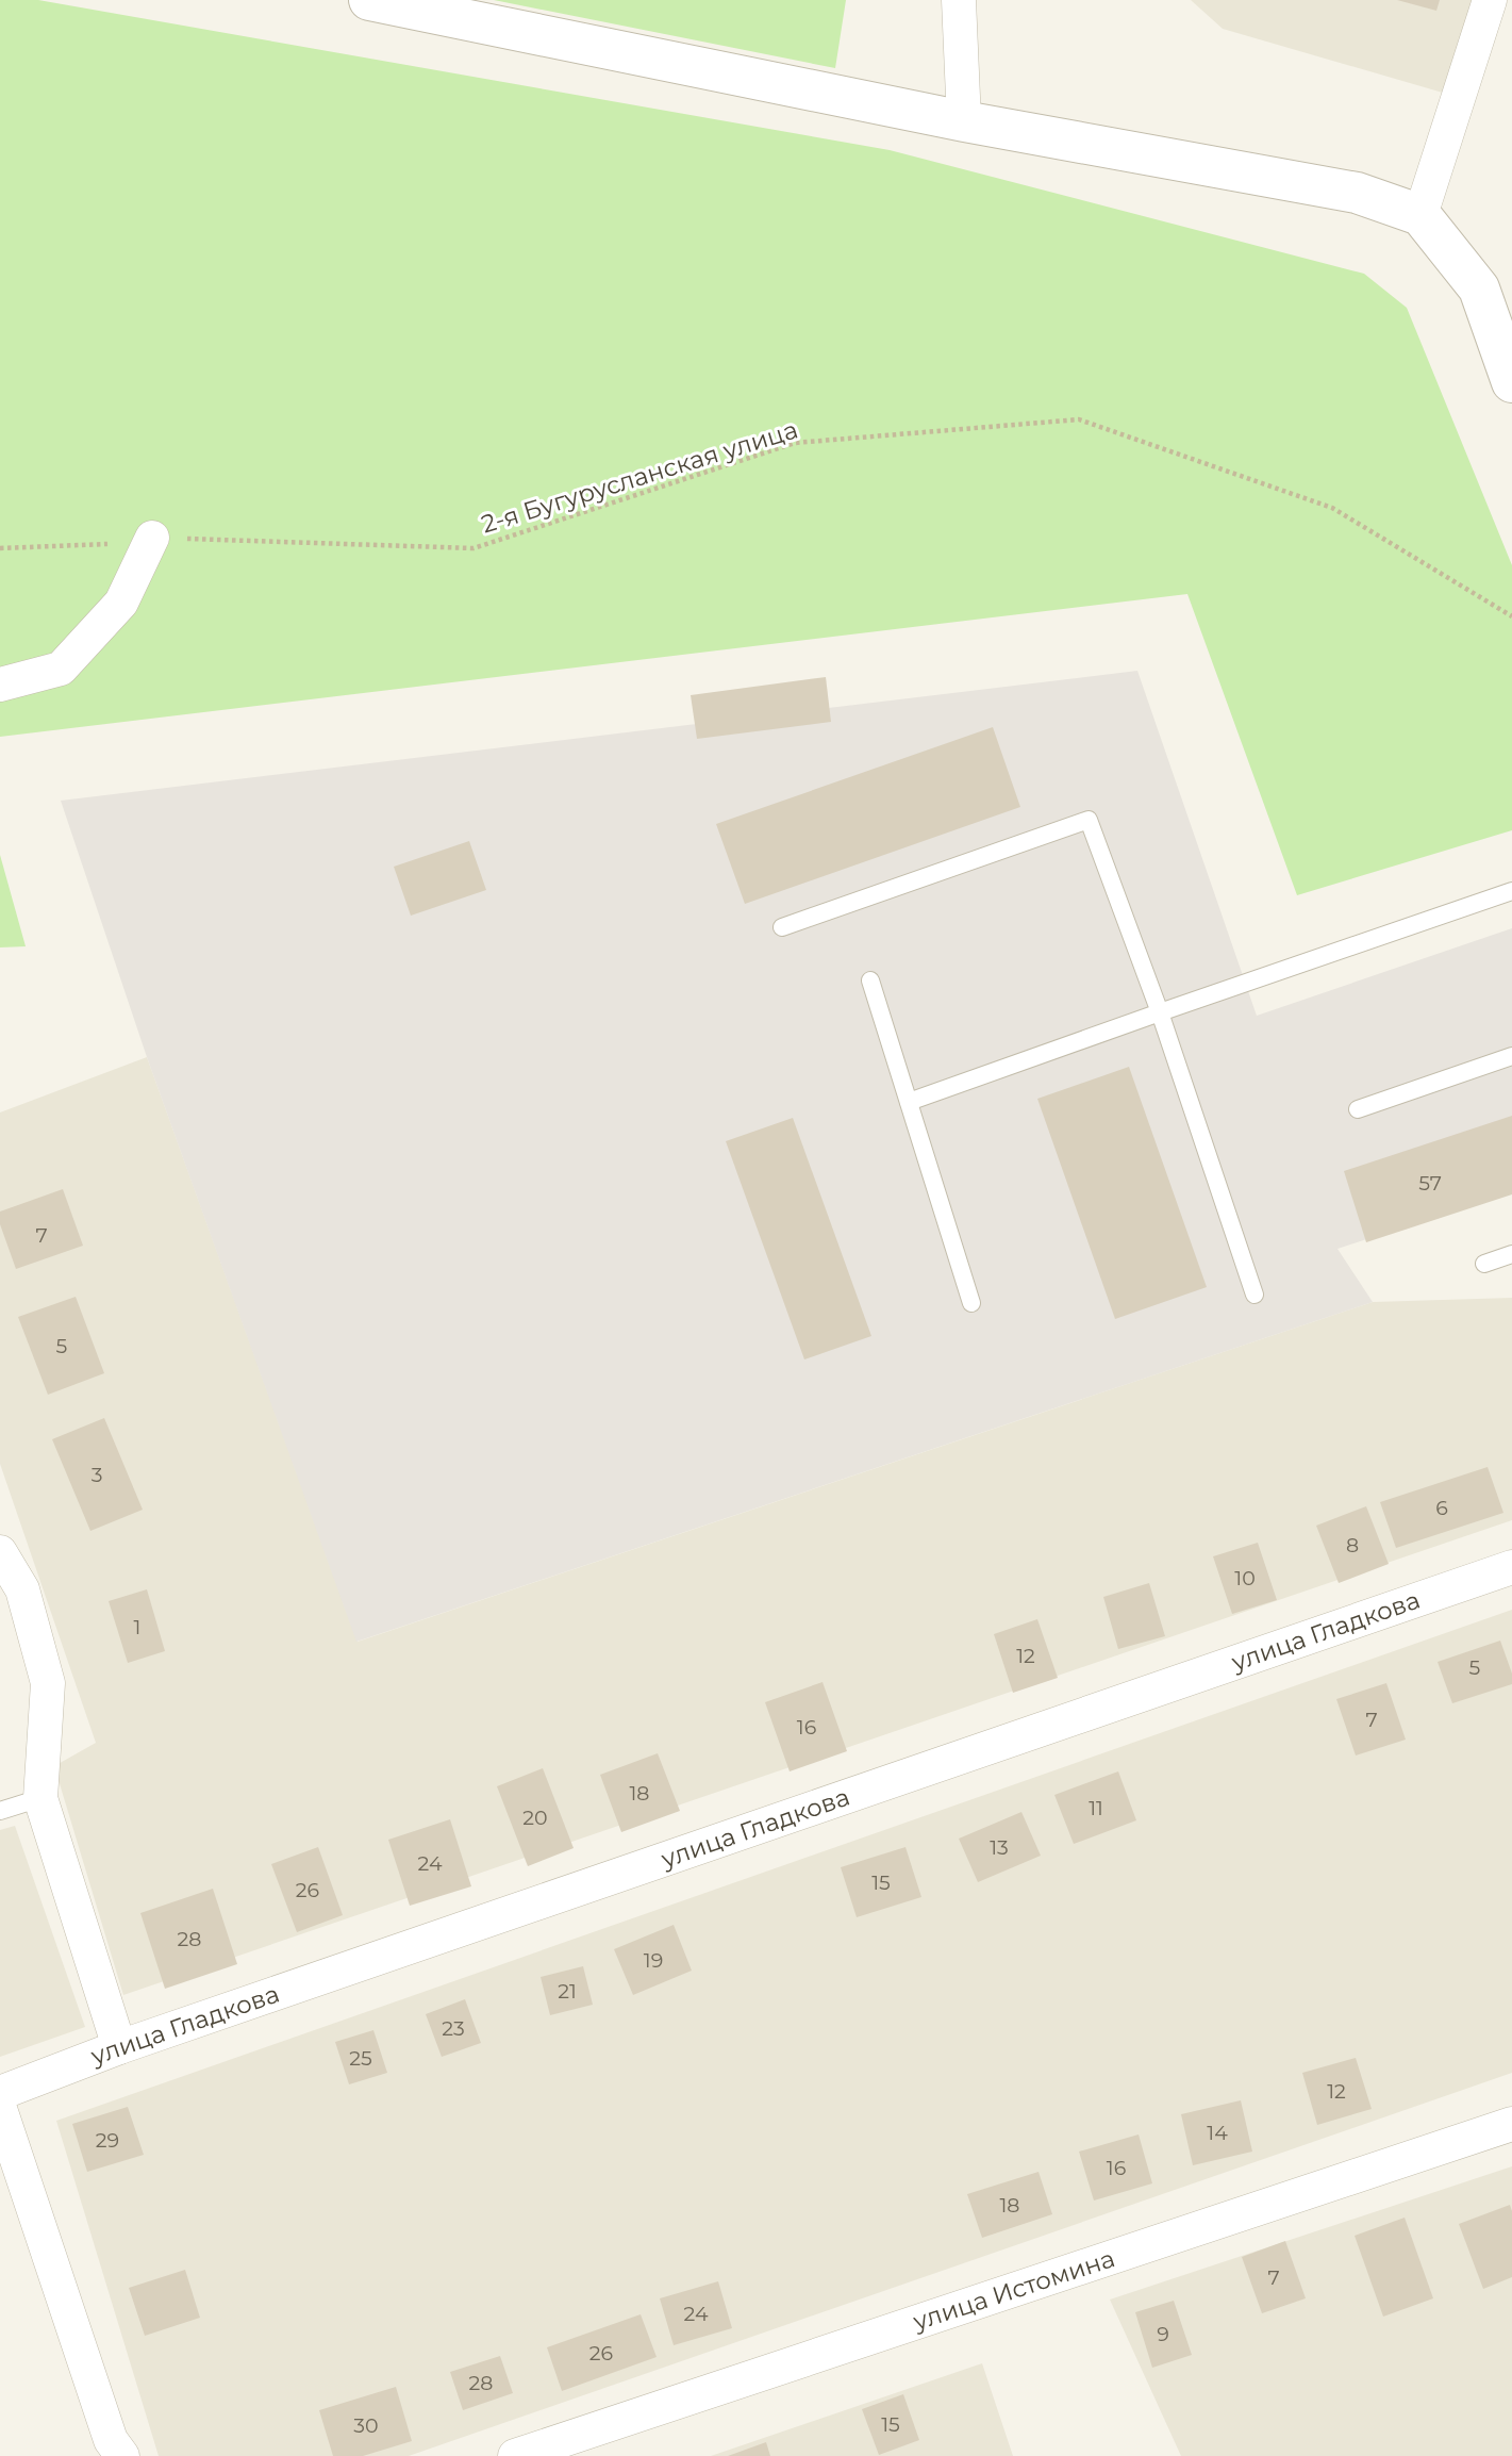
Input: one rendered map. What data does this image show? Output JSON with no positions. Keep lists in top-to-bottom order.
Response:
{
  "streets": {
    "street": ["улица Гладкова", "улица Истомина"],
    "path": ["2-я Бугурусланская улица"]
  },
  "house_numbers": [
    "57",
    "7",
    "5",
    "3",
    "6",
    "8",
    "10",
    "1",
    "12",
    "5",
    "7",
    "16",
    "18",
    "11",
    "20",
    "13",
    "24",
    "15",
    "26",
    "28",
    "19",
    "21",
    "23",
    "25",
    "12",
    "14",
    "29",
    "16",
    "18",
    "7",
    "24",
    "9",
    "26",
    "28",
    "15",
    "30"
  ]
}
